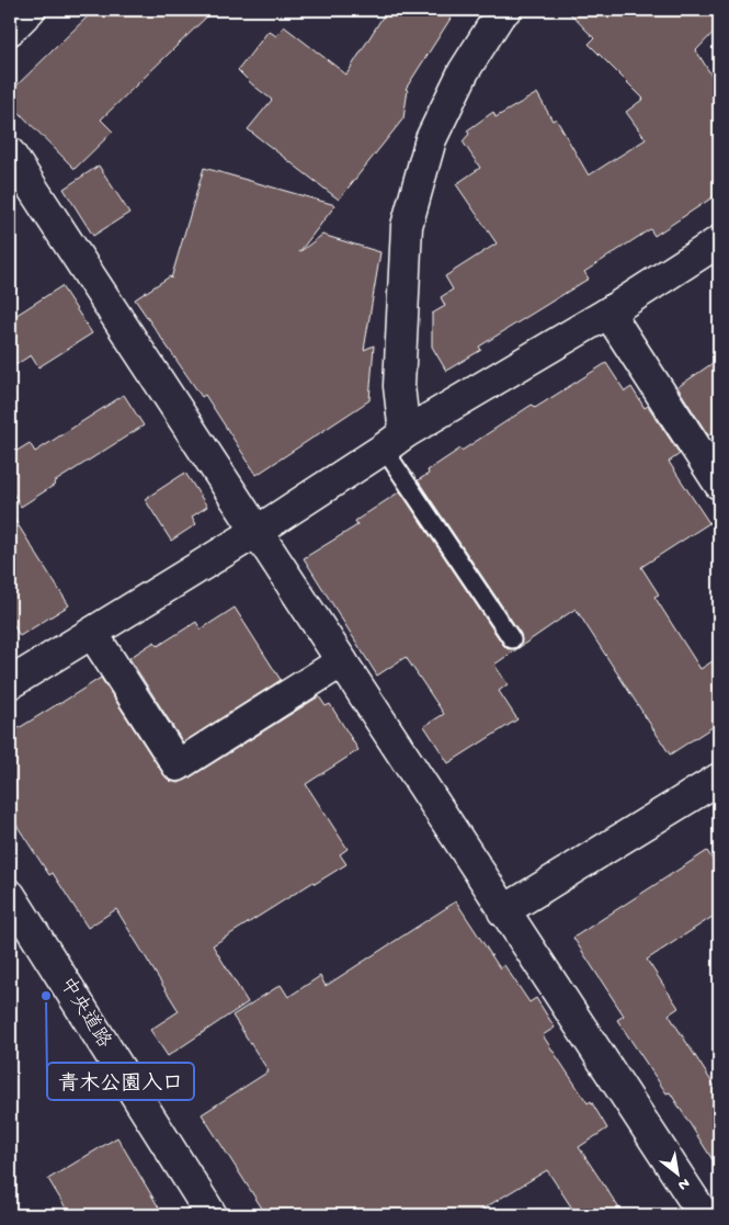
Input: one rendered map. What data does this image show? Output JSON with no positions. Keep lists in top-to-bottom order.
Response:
{
  "streets": {
    "street": ["中央道路"]
  },
  "places": ["青木公園入口"],
  "north": "bottom right"
}
